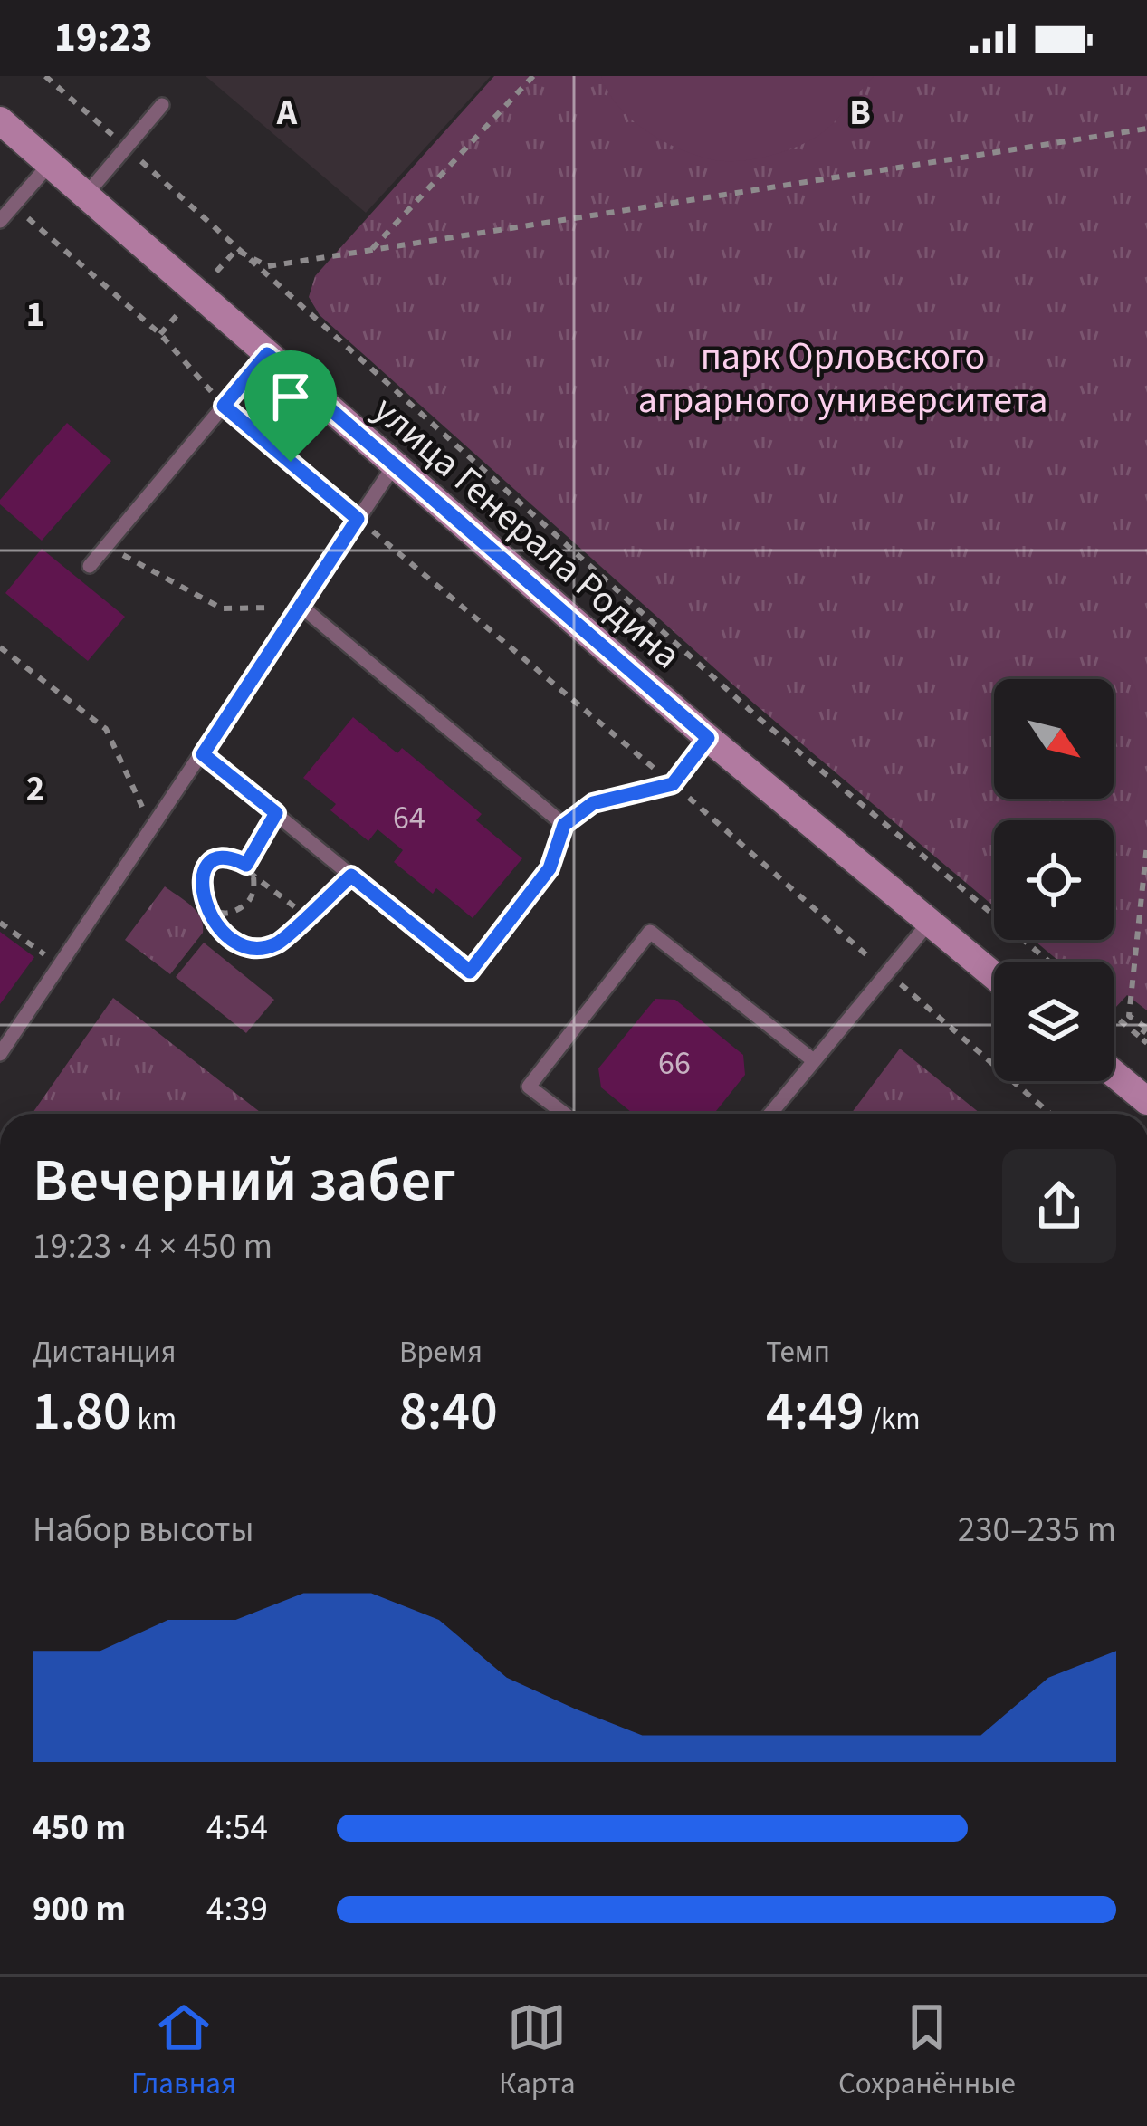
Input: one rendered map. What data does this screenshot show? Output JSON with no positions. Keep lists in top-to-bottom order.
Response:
{
  "streets": {
    "main road": ["улица Генерала Родина"]
  },
  "parks": ["парк Орловского аграрного университета"],
  "house_numbers": ["64", "66"],
  "north": "bottom right",
  "page": {
    "status": "19:23",
    "heading": ["Вечерний забег", "19:23 · 4 × 450 m"],
    "stats": [
      ["Дистанция", "1.80 km"],
      ["Время", "8:40"],
      ["Темп", "4:49 /km"]
    ],
    "chart": ["Набор высоты", "230–235 m"],
    "list": [
      {
        "name": "450 m",
        "note": "4:54"
      },
      {
        "name": "900 m",
        "note": "4:39"
      }
    ],
    "tabs": ["Главная", "Карта", "Сохранённые"]
  },
  "grid": {
    "columns": ["A", "B"],
    "rows": ["1", "2"]
  }
}
